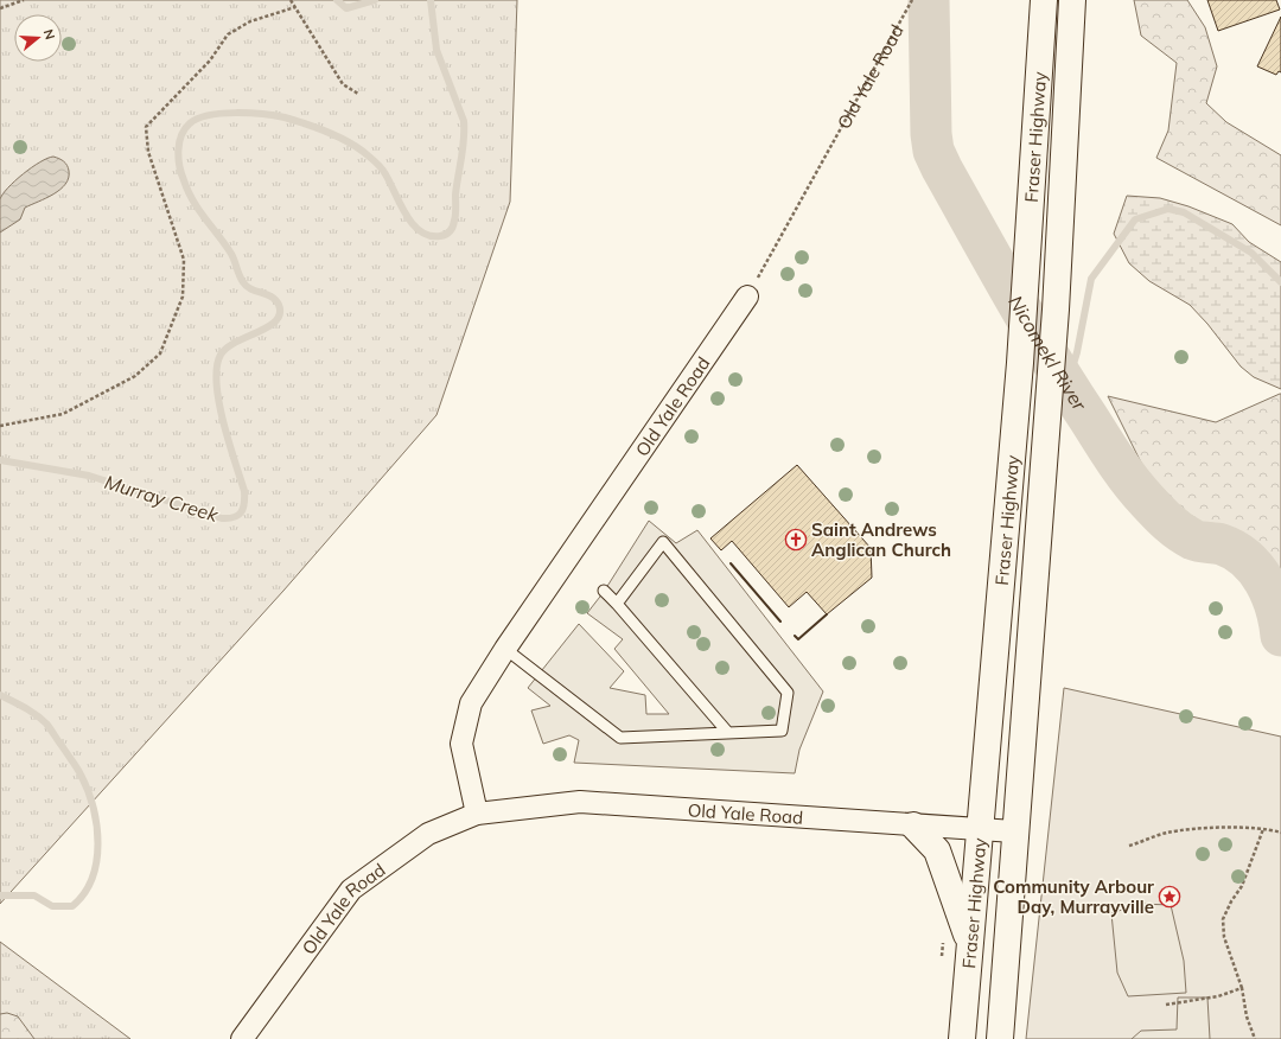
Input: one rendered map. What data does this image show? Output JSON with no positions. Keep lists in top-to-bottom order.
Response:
{
  "streets": {
    "main road": ["Fraser Highway"],
    "street": ["Old Yale Road"]
  },
  "crossings": [
    ["Old Yale Road", "Fraser Highway"]
  ],
  "water": ["Nicomekl River", "Murray Creek"],
  "places": {
    "church": ["Saint Andrews Anglican Church"],
    "place": ["Community Arbour Day, Murrayville"]
  },
  "north": "right"
}
